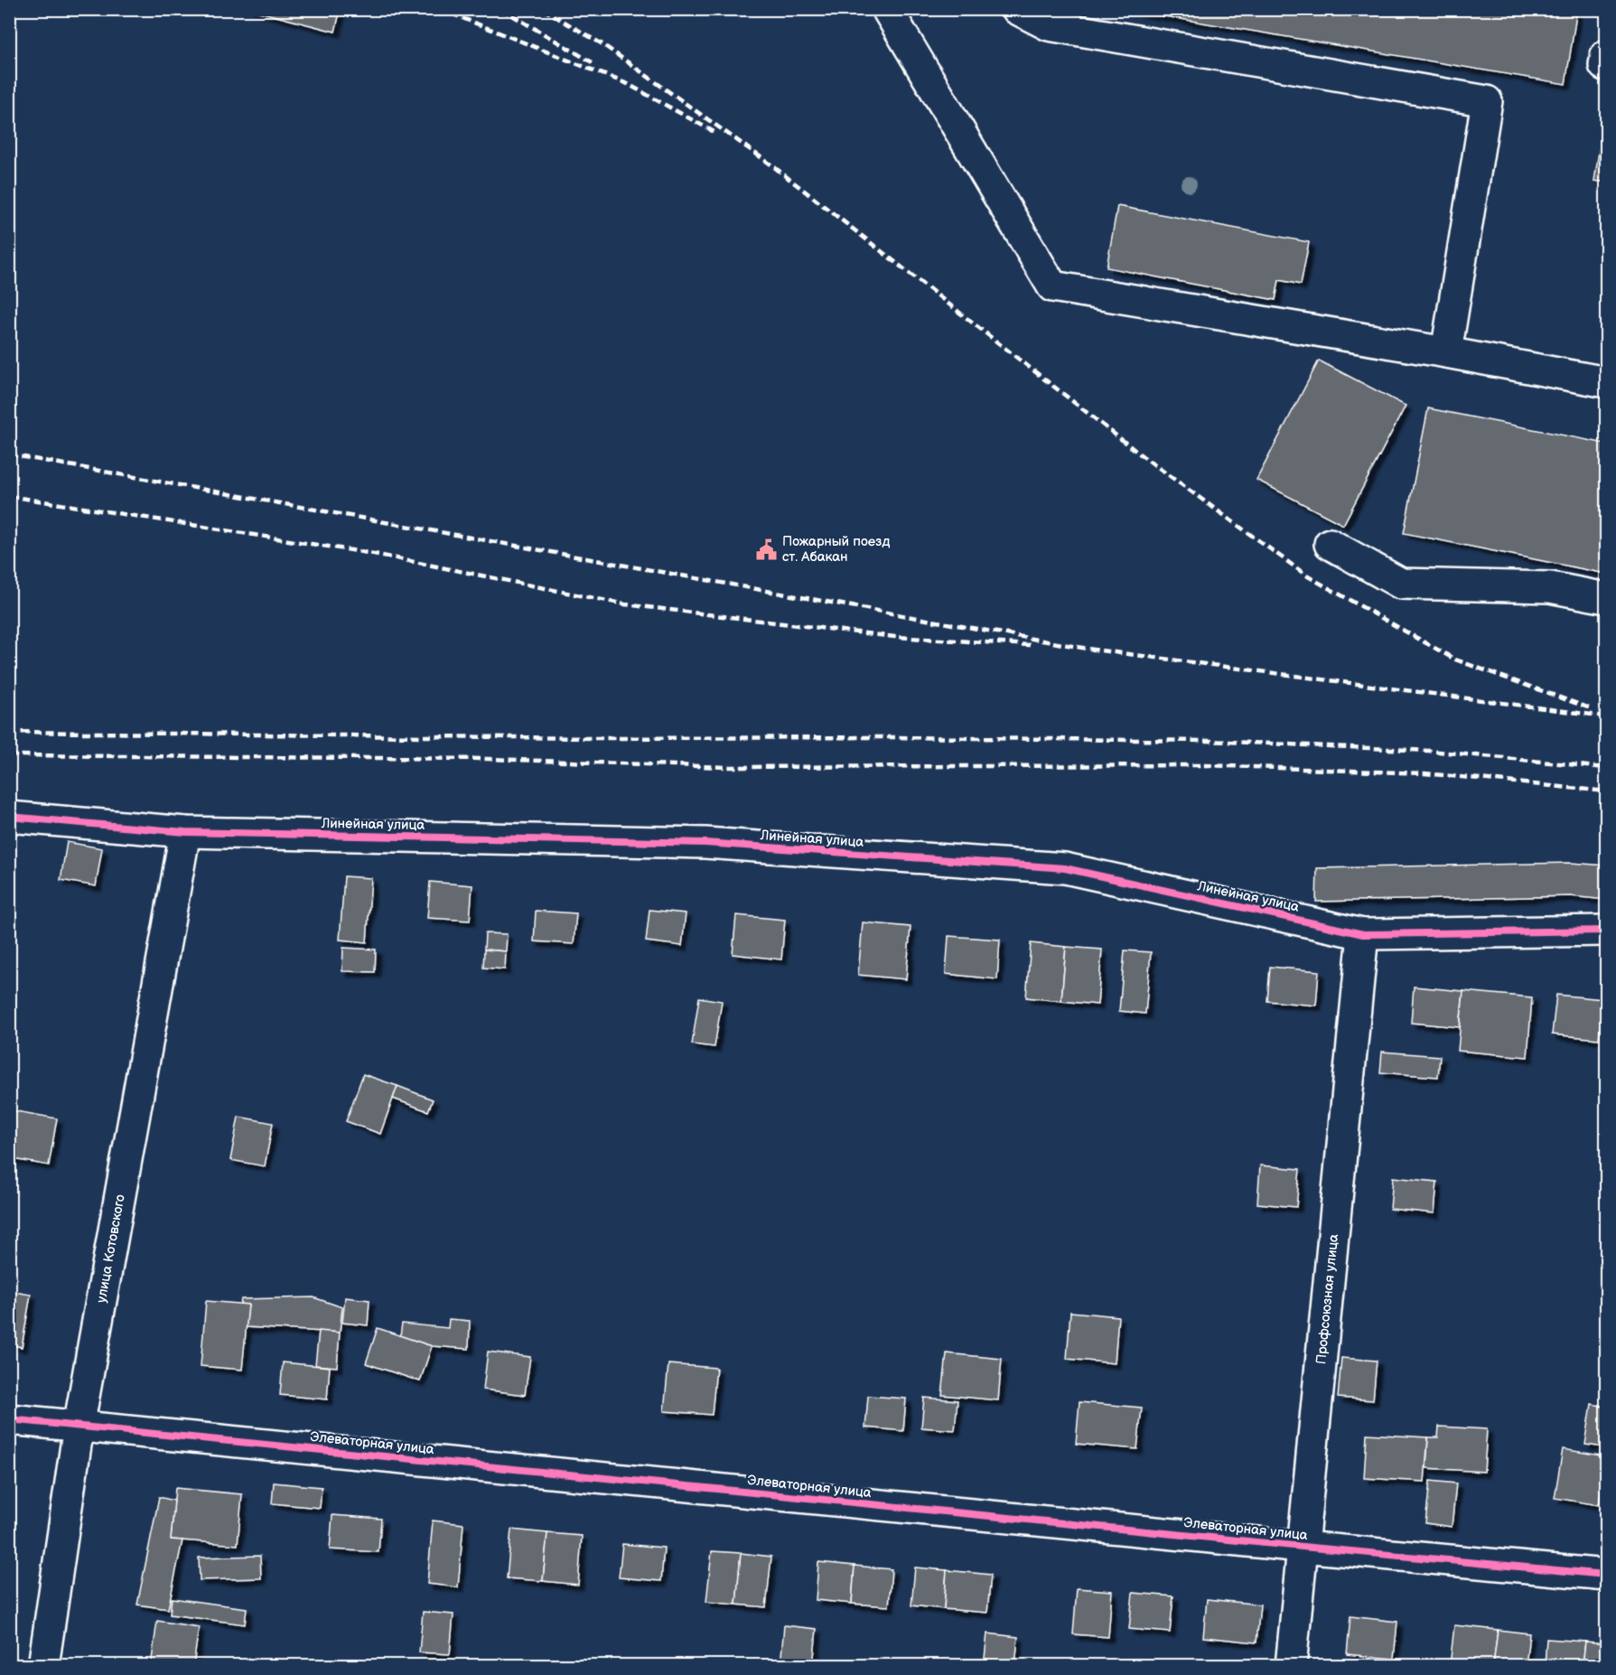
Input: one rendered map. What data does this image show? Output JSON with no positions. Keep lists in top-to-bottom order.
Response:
{
  "streets": {
    "street": [
      "Линейная улица",
      "улица Котовского",
      "Профсоюзная улица",
      "Элеваторная улица"
    ]
  },
  "crossings": [
    ["Линейная улица", "улица Котовского"],
    ["Линейная улица", "Профсоюзная улица"],
    ["улица Котовского", "Элеваторная улица"],
    ["Профсоюзная улица", "Элеваторная улица"]
  ],
  "places": {
    "public building": ["Пожарный поезд ст. Абакан"]
  }
}
